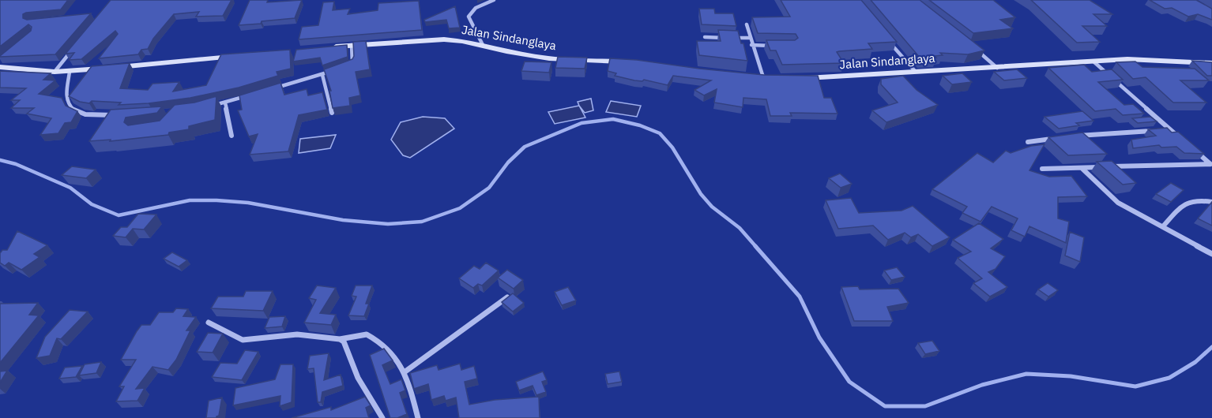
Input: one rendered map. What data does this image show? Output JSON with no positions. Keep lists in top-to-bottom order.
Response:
{
  "streets": {
    "street": ["Jalan Sindanglaya"]
  }
}
